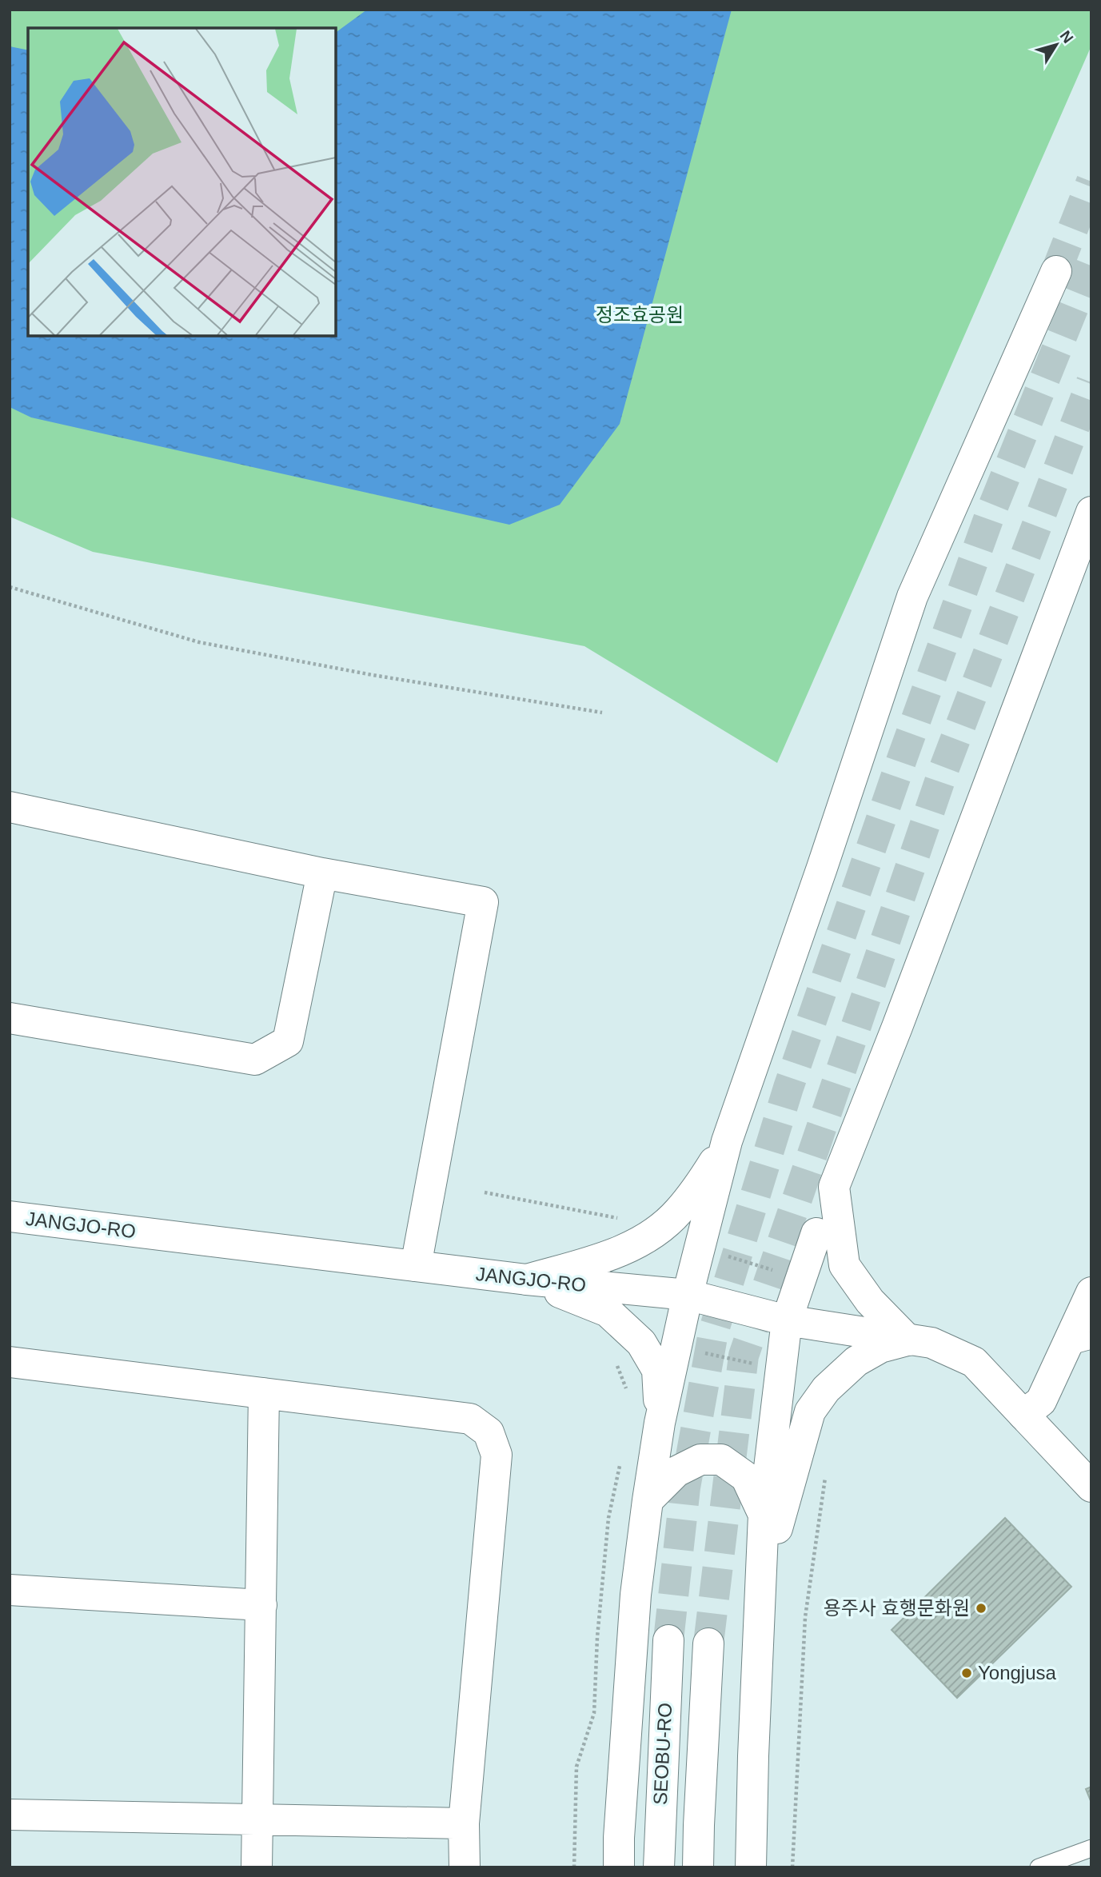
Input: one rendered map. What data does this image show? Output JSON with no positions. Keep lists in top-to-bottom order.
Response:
{
  "streets": {
    "street": ["JANGJO-RO", "SEOBU-RO"]
  },
  "parks": ["정조효공원"],
  "places": ["용주사 효행문화원", "Yongjusa"],
  "north": "top right"
}
